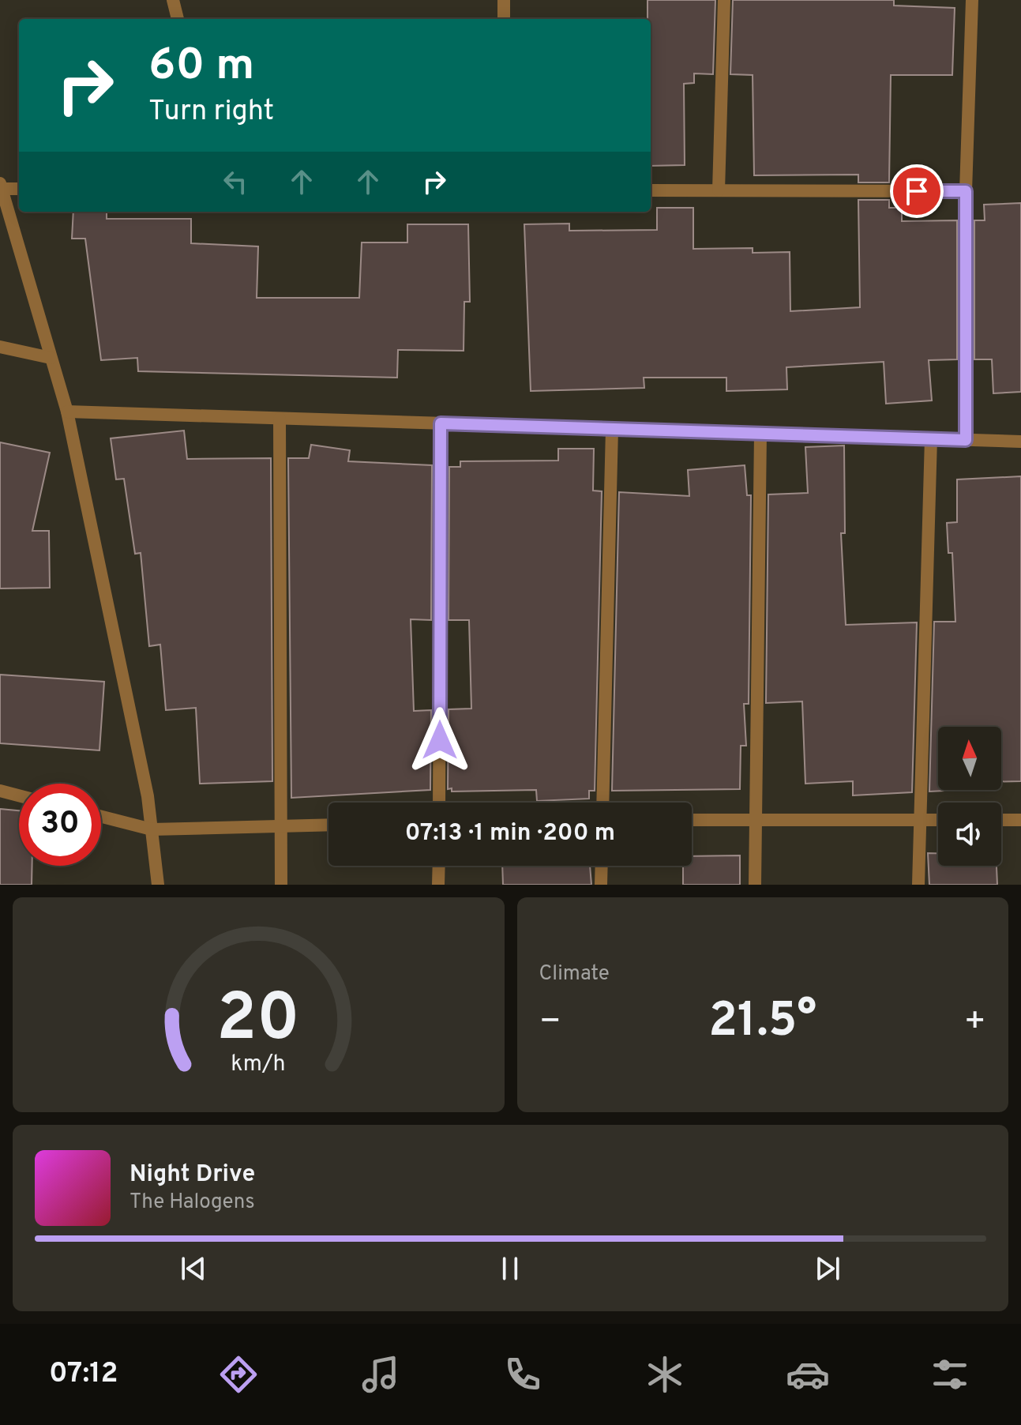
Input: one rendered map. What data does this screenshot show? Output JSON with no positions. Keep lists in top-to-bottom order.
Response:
{
  "north": "top",
  "page": {
    "turn": ["60 m", "Turn right"],
    "limit": "30",
    "trip": "07:13 · 1 min · 200 m",
    "tile": "Climate",
    "heat": ["−", "21.5°", "+"],
    "song": ["Night Drive", "The Halogens"],
    "tabs": "07:12",
    "gauge": ["20", "km/h"]
  }
}
